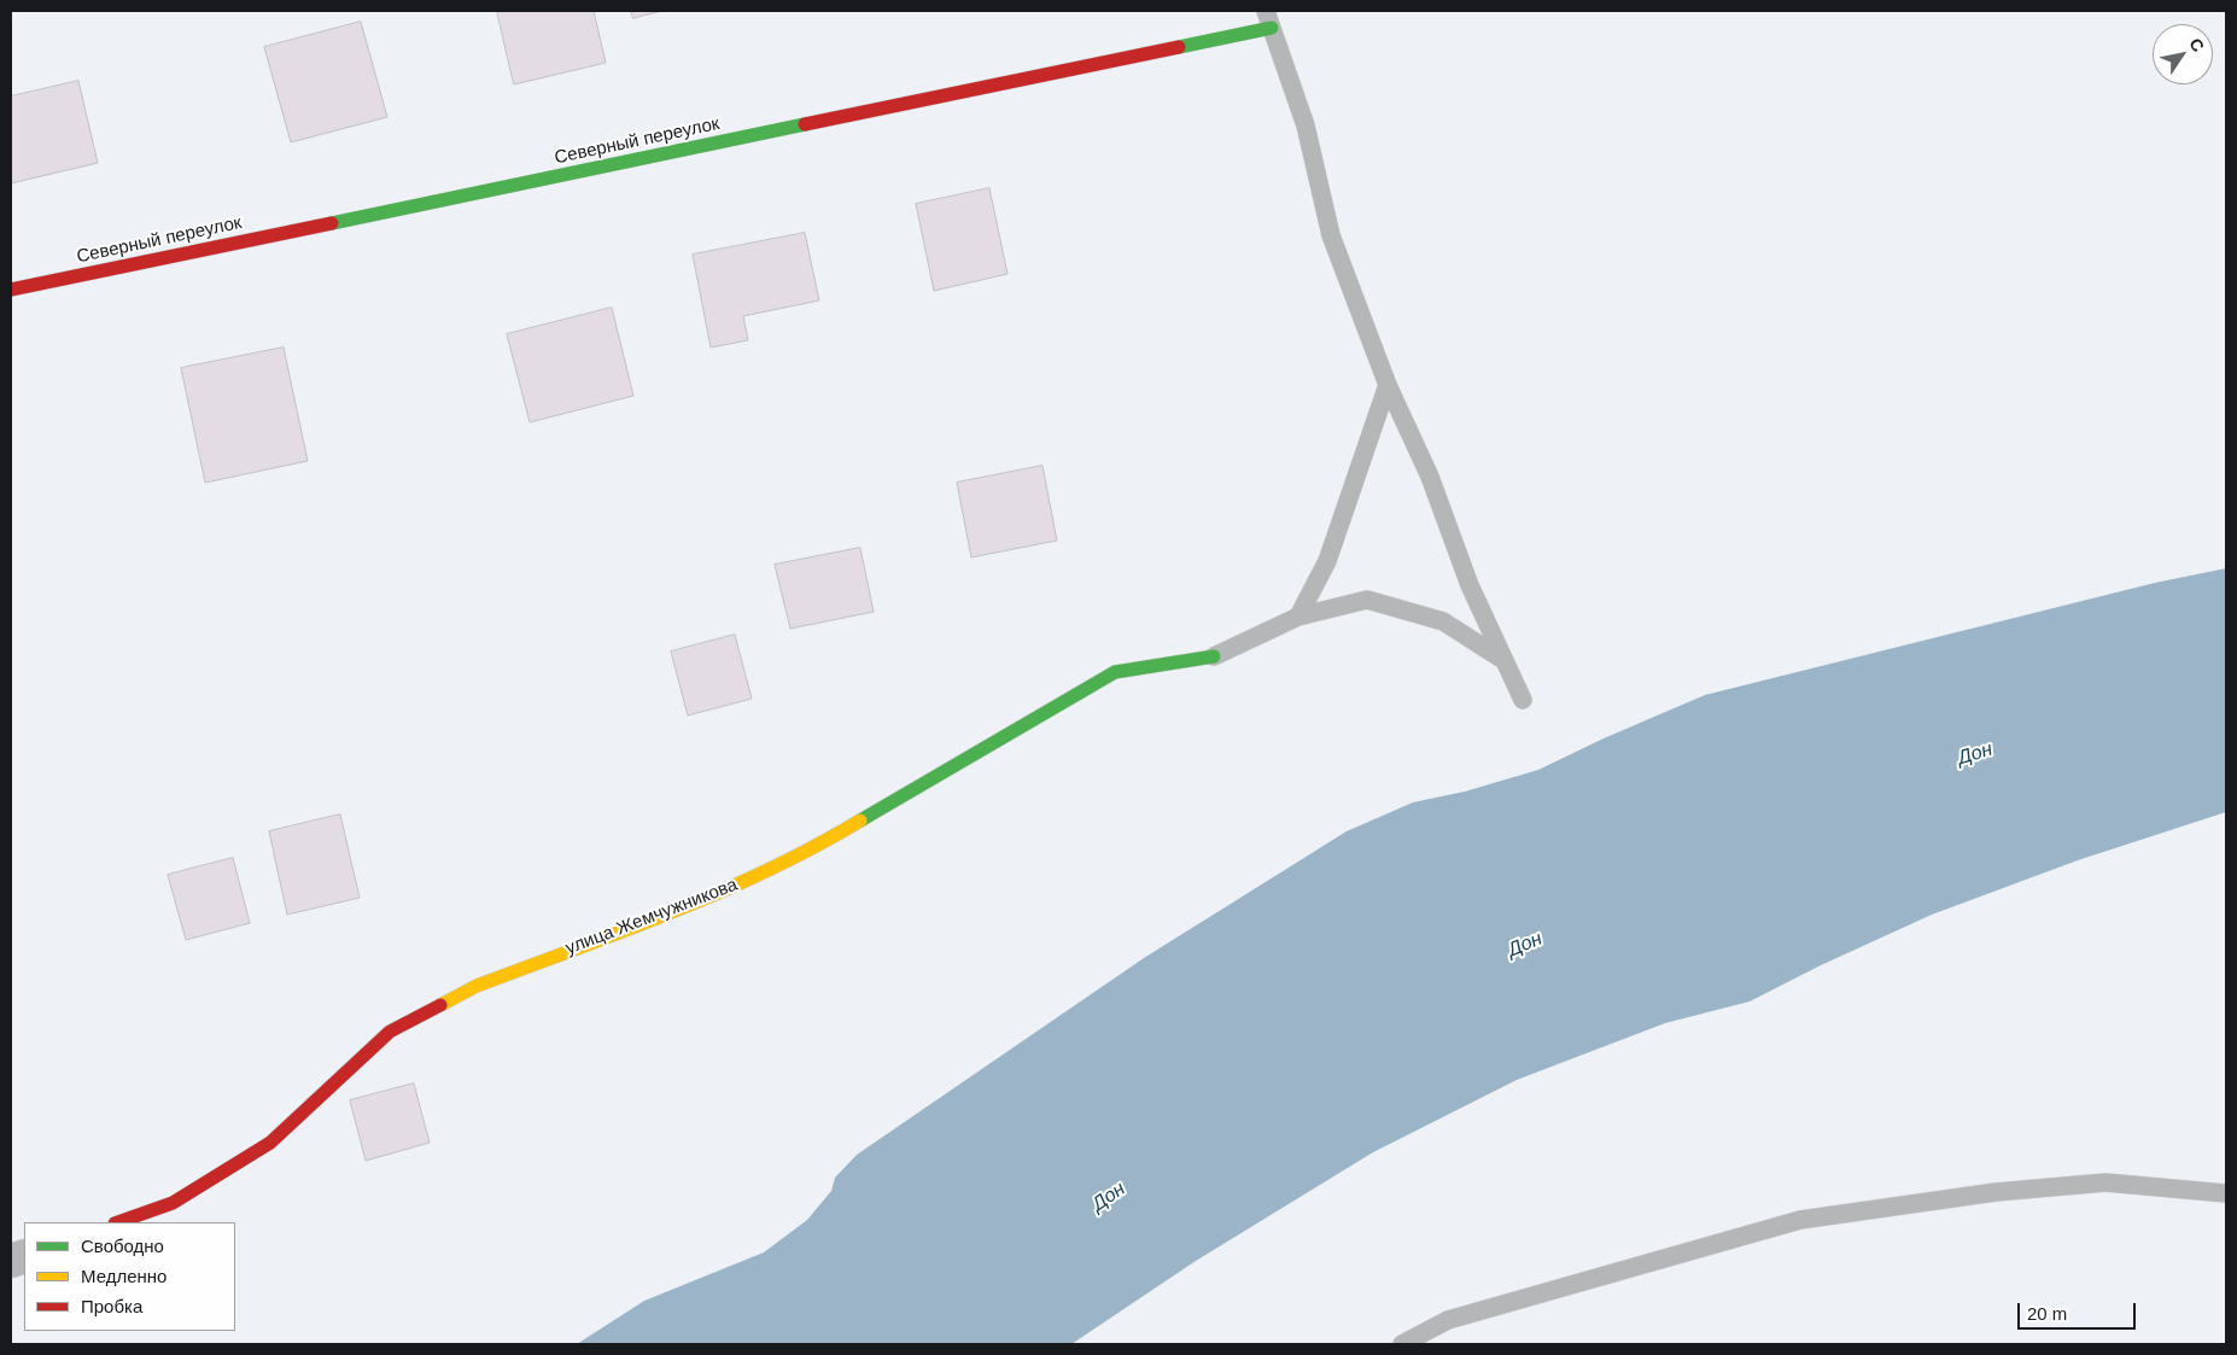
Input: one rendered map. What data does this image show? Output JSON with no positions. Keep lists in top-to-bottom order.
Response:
{
  "streets": {
    "street": ["Северный переулок", "улица Жемчужникова"]
  },
  "water": ["Дон"],
  "legend": ["Свободно", "Медленно", "Пробка"],
  "scale_bar": "20 m",
  "north": "top right"
}
